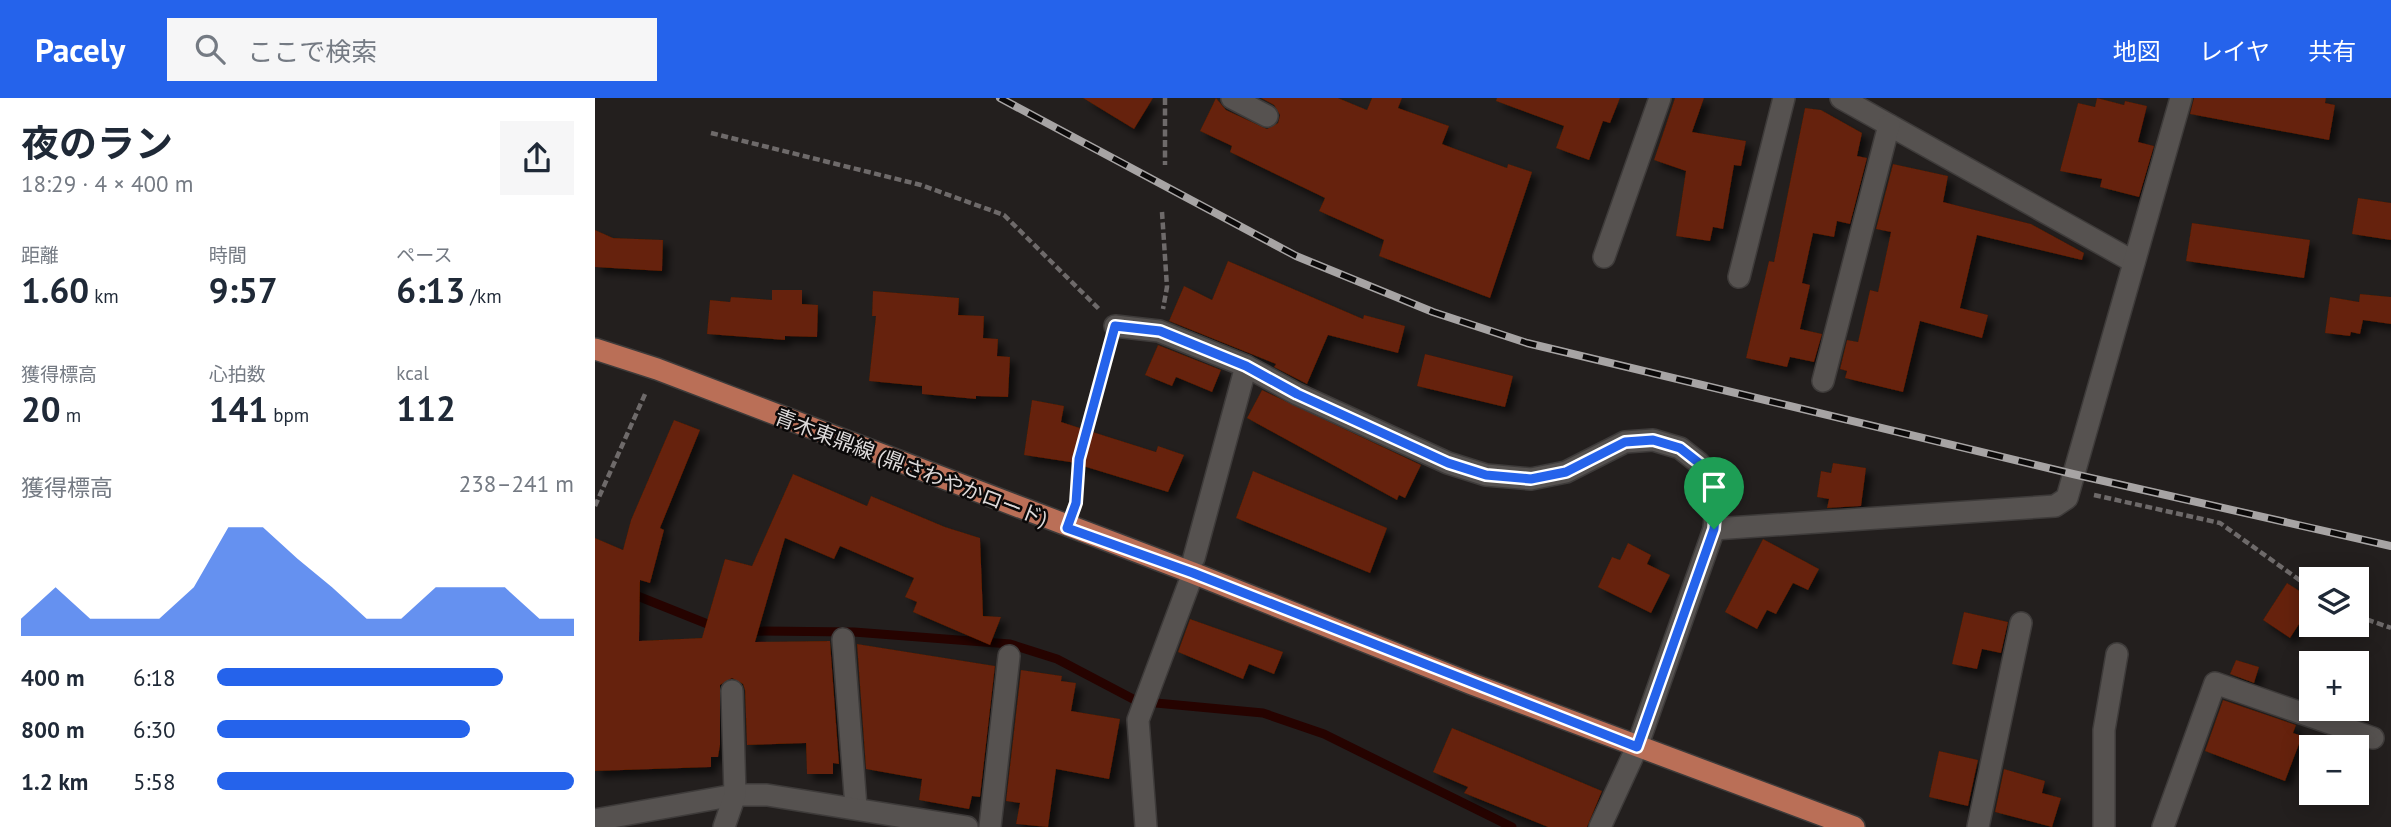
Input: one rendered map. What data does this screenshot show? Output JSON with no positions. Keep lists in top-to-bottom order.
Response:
{
  "streets": {
    "main road": ["青木東鼎線 (鼎さわやかロード)"]
  },
  "page": {
    "header": "Pacely",
    "search": "ここで検索",
    "nav": ["地図", "レイヤ", "共有"],
    "heading": ["夜のラン", "18:29 · 4 × 400 m"],
    "stats": [
      ["距離", "1.60 km"],
      ["時間", "9:57"],
      ["ペース", "6:13 /km"],
      ["獲得標高", "20 m"],
      ["心拍数", "141 bpm"],
      ["kcal", "112"]
    ],
    "chart": ["獲得標高", "238–241 m"],
    "map_buttons": ["+", "−"],
    "list": [
      {
        "name": "400 m",
        "note": "6:18"
      },
      {
        "name": "800 m",
        "note": "6:30"
      },
      {
        "name": "1.2 km",
        "note": "5:58"
      }
    ]
  }
}
